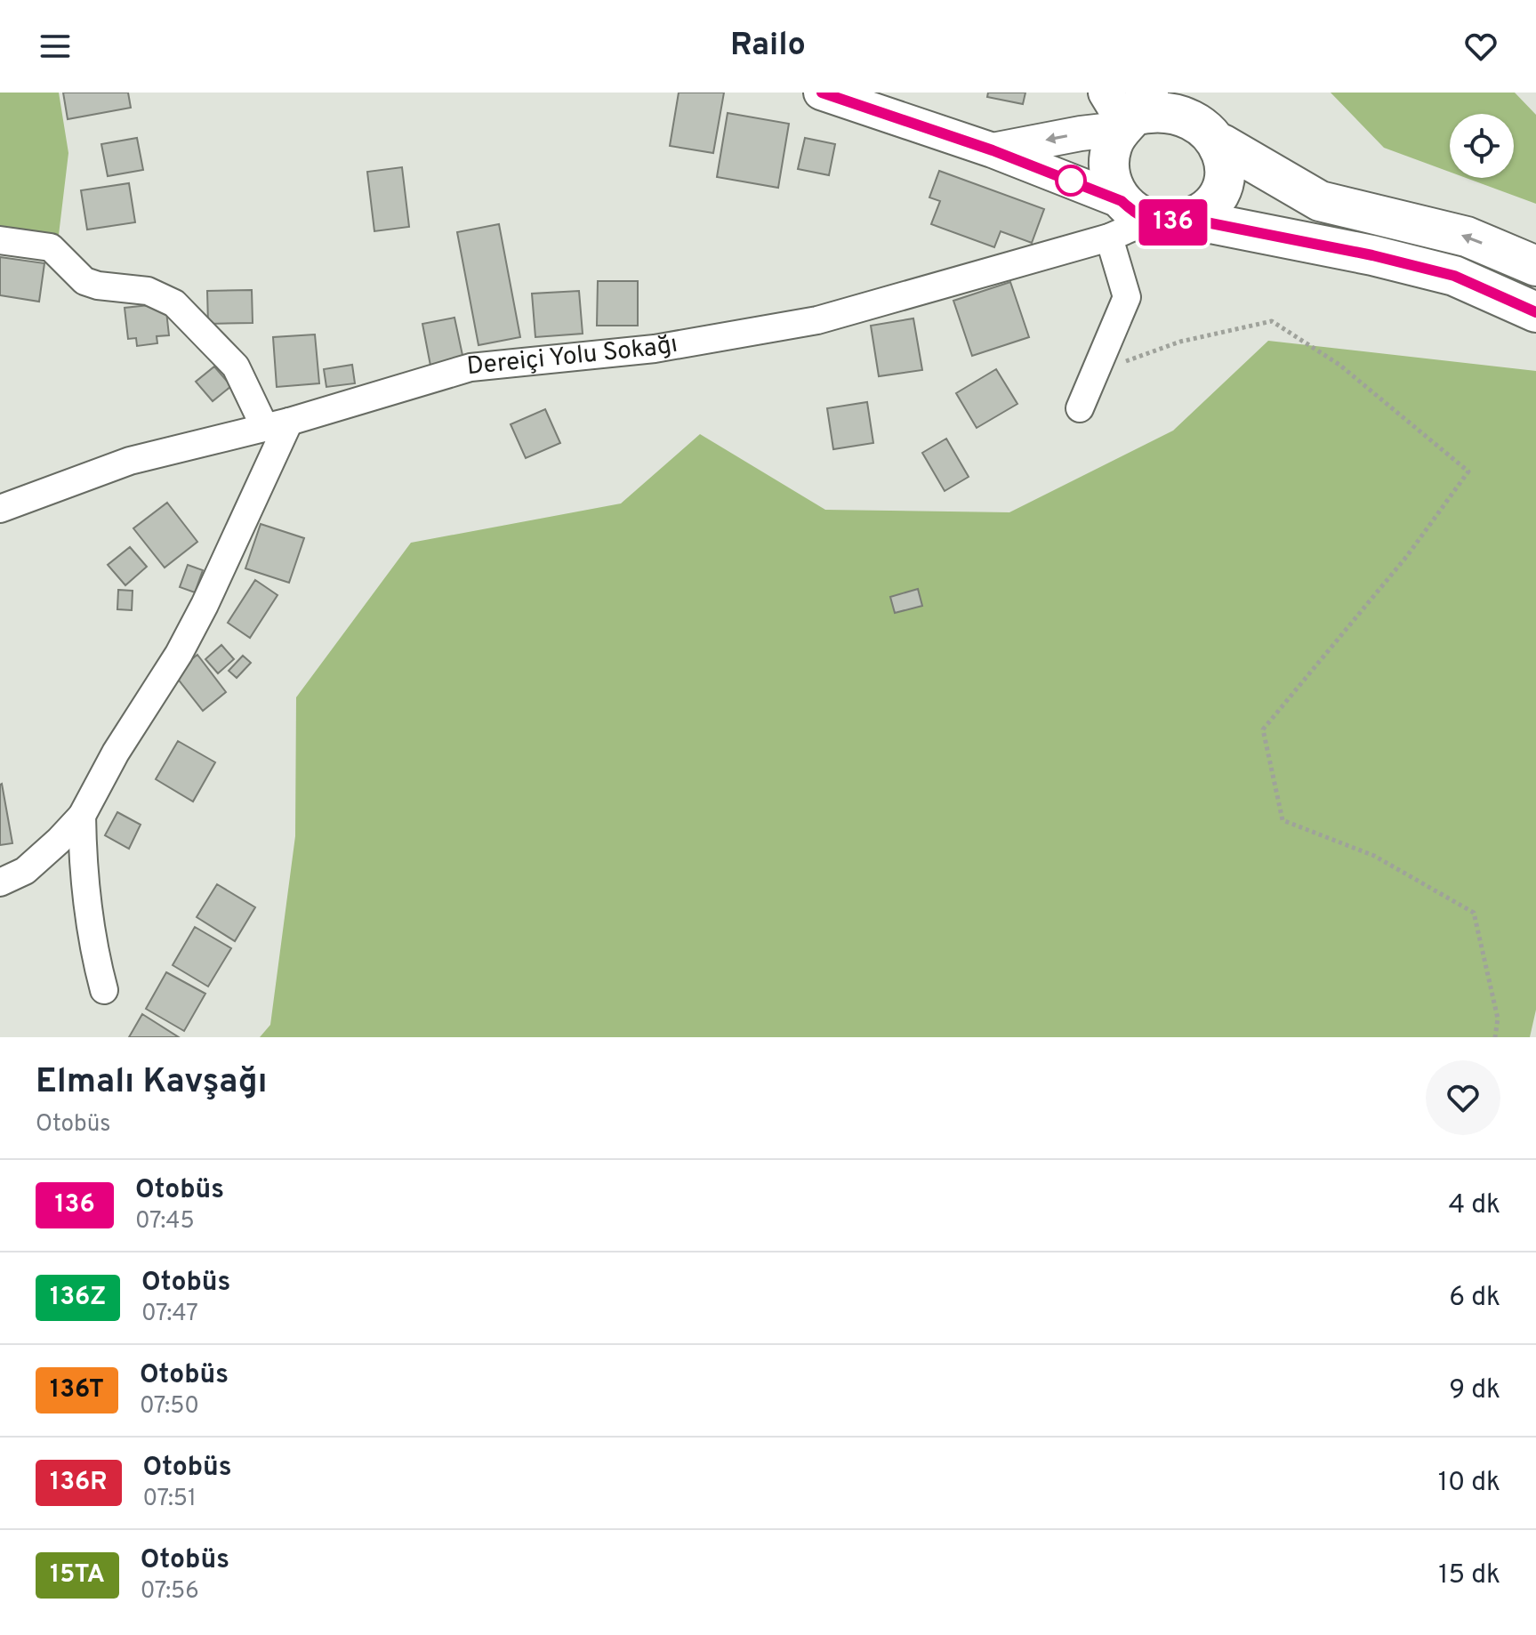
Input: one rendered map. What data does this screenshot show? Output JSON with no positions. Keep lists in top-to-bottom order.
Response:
{
  "streets": {
    "street": ["Dereiçi Yolu Sokağı"]
  },
  "lines": ["bus line 136"],
  "page": {
    "header": "Railo",
    "on_map": "136",
    "heading": ["Elmalı Kavşağı", "Otobüs"],
    "list": [
      {
        "mark": "136",
        "name": "Otobüs",
        "note": "07:45",
        "value": "4 dk"
      },
      {
        "mark": "136Z",
        "name": "Otobüs",
        "note": "07:47",
        "value": "6 dk"
      },
      {
        "mark": "136T",
        "name": "Otobüs",
        "note": "07:50",
        "value": "9 dk"
      },
      {
        "mark": "136R",
        "name": "Otobüs",
        "note": "07:51",
        "value": "10 dk"
      },
      {
        "mark": "15TA",
        "name": "Otobüs",
        "note": "07:56",
        "value": "15 dk"
      }
    ]
  }
}
